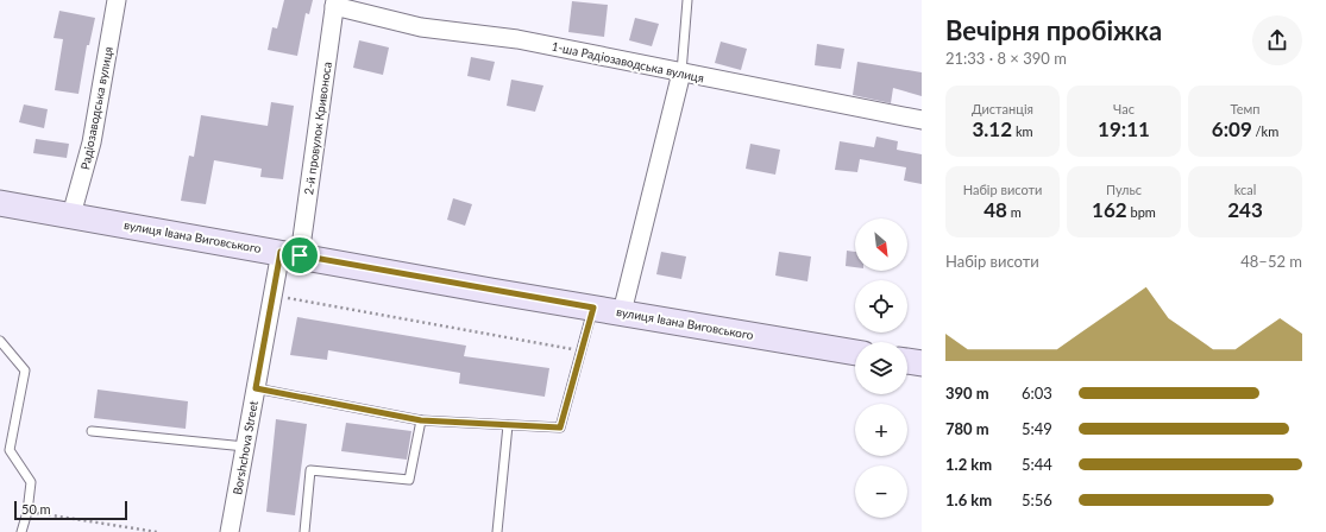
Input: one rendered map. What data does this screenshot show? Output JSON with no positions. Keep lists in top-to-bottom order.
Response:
{
  "streets": {
    "street": [
      "1-ша Радіозаводська вулиця",
      "Радіозаводська вулиця",
      "2-й провулок Кривоноса",
      "вулиця Івана Виговського",
      "Borshchova Street"
    ]
  },
  "crossings": [
    ["1-ша Радіозаводська вулиця", "2-й провулок Кривоноса"],
    ["Радіозаводська вулиця", "вулиця Івана Виговського"],
    ["2-й провулок Кривоноса", "вулиця Івана Виговського"],
    ["2-й провулок Кривоноса", "Borshchova Street"],
    ["вулиця Івана Виговського", "Borshchova Street"]
  ],
  "scale_bar": "50 m",
  "north": "bottom right",
  "page": {
    "heading": ["Вечірня пробіжка", "21:33 · 8 × 390 m"],
    "stats": [
      ["Дистанція", "3.12 km"],
      ["Час", "19:11"],
      ["Темп", "6:09 /km"],
      ["Набір висоти", "48 m"],
      ["Пульс", "162 bpm"],
      ["kcal", "243"]
    ],
    "map_buttons": ["+", "−"],
    "chart": ["Набір висоти", "48–52 m"],
    "list": [
      {
        "name": "390 m",
        "note": "6:03"
      },
      {
        "name": "780 m",
        "note": "5:49"
      },
      {
        "name": "1.2 km",
        "note": "5:44"
      },
      {
        "name": "1.6 km",
        "note": "5:56"
      }
    ],
    "scale": "50 m"
  }
}
